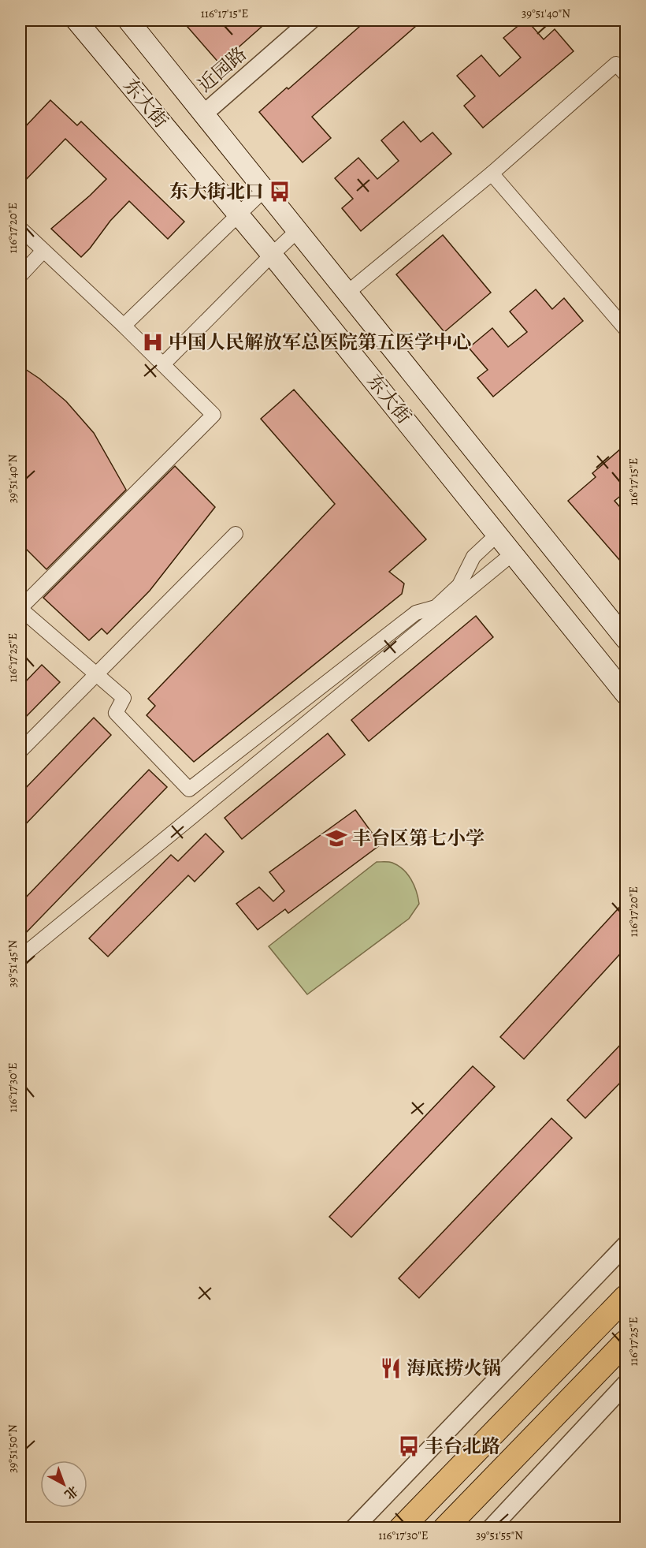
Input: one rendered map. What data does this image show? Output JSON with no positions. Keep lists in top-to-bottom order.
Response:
{
  "streets": {
    "main road": ["东大街"],
    "street": ["近园路"]
  },
  "crossings": [
    ["近园路", "东大街"]
  ],
  "places": {
    "bus stop": ["东大街北口", "丰台北路"],
    "hospital": ["中国人民解放军总医院第五医学中心"],
    "school or university": ["丰台区第七小学"],
    "restaurant": ["海底捞火锅"]
  },
  "north": "bottom right",
  "coordinates": [
    "116°17'15\"E",
    "39°51'40\"N",
    "116°17'20\"E",
    "116°17'25\"E",
    "39°51'45\"N",
    "116°17'30\"E",
    "39°51'50\"N",
    "39°51'55\"N"
  ]
}
